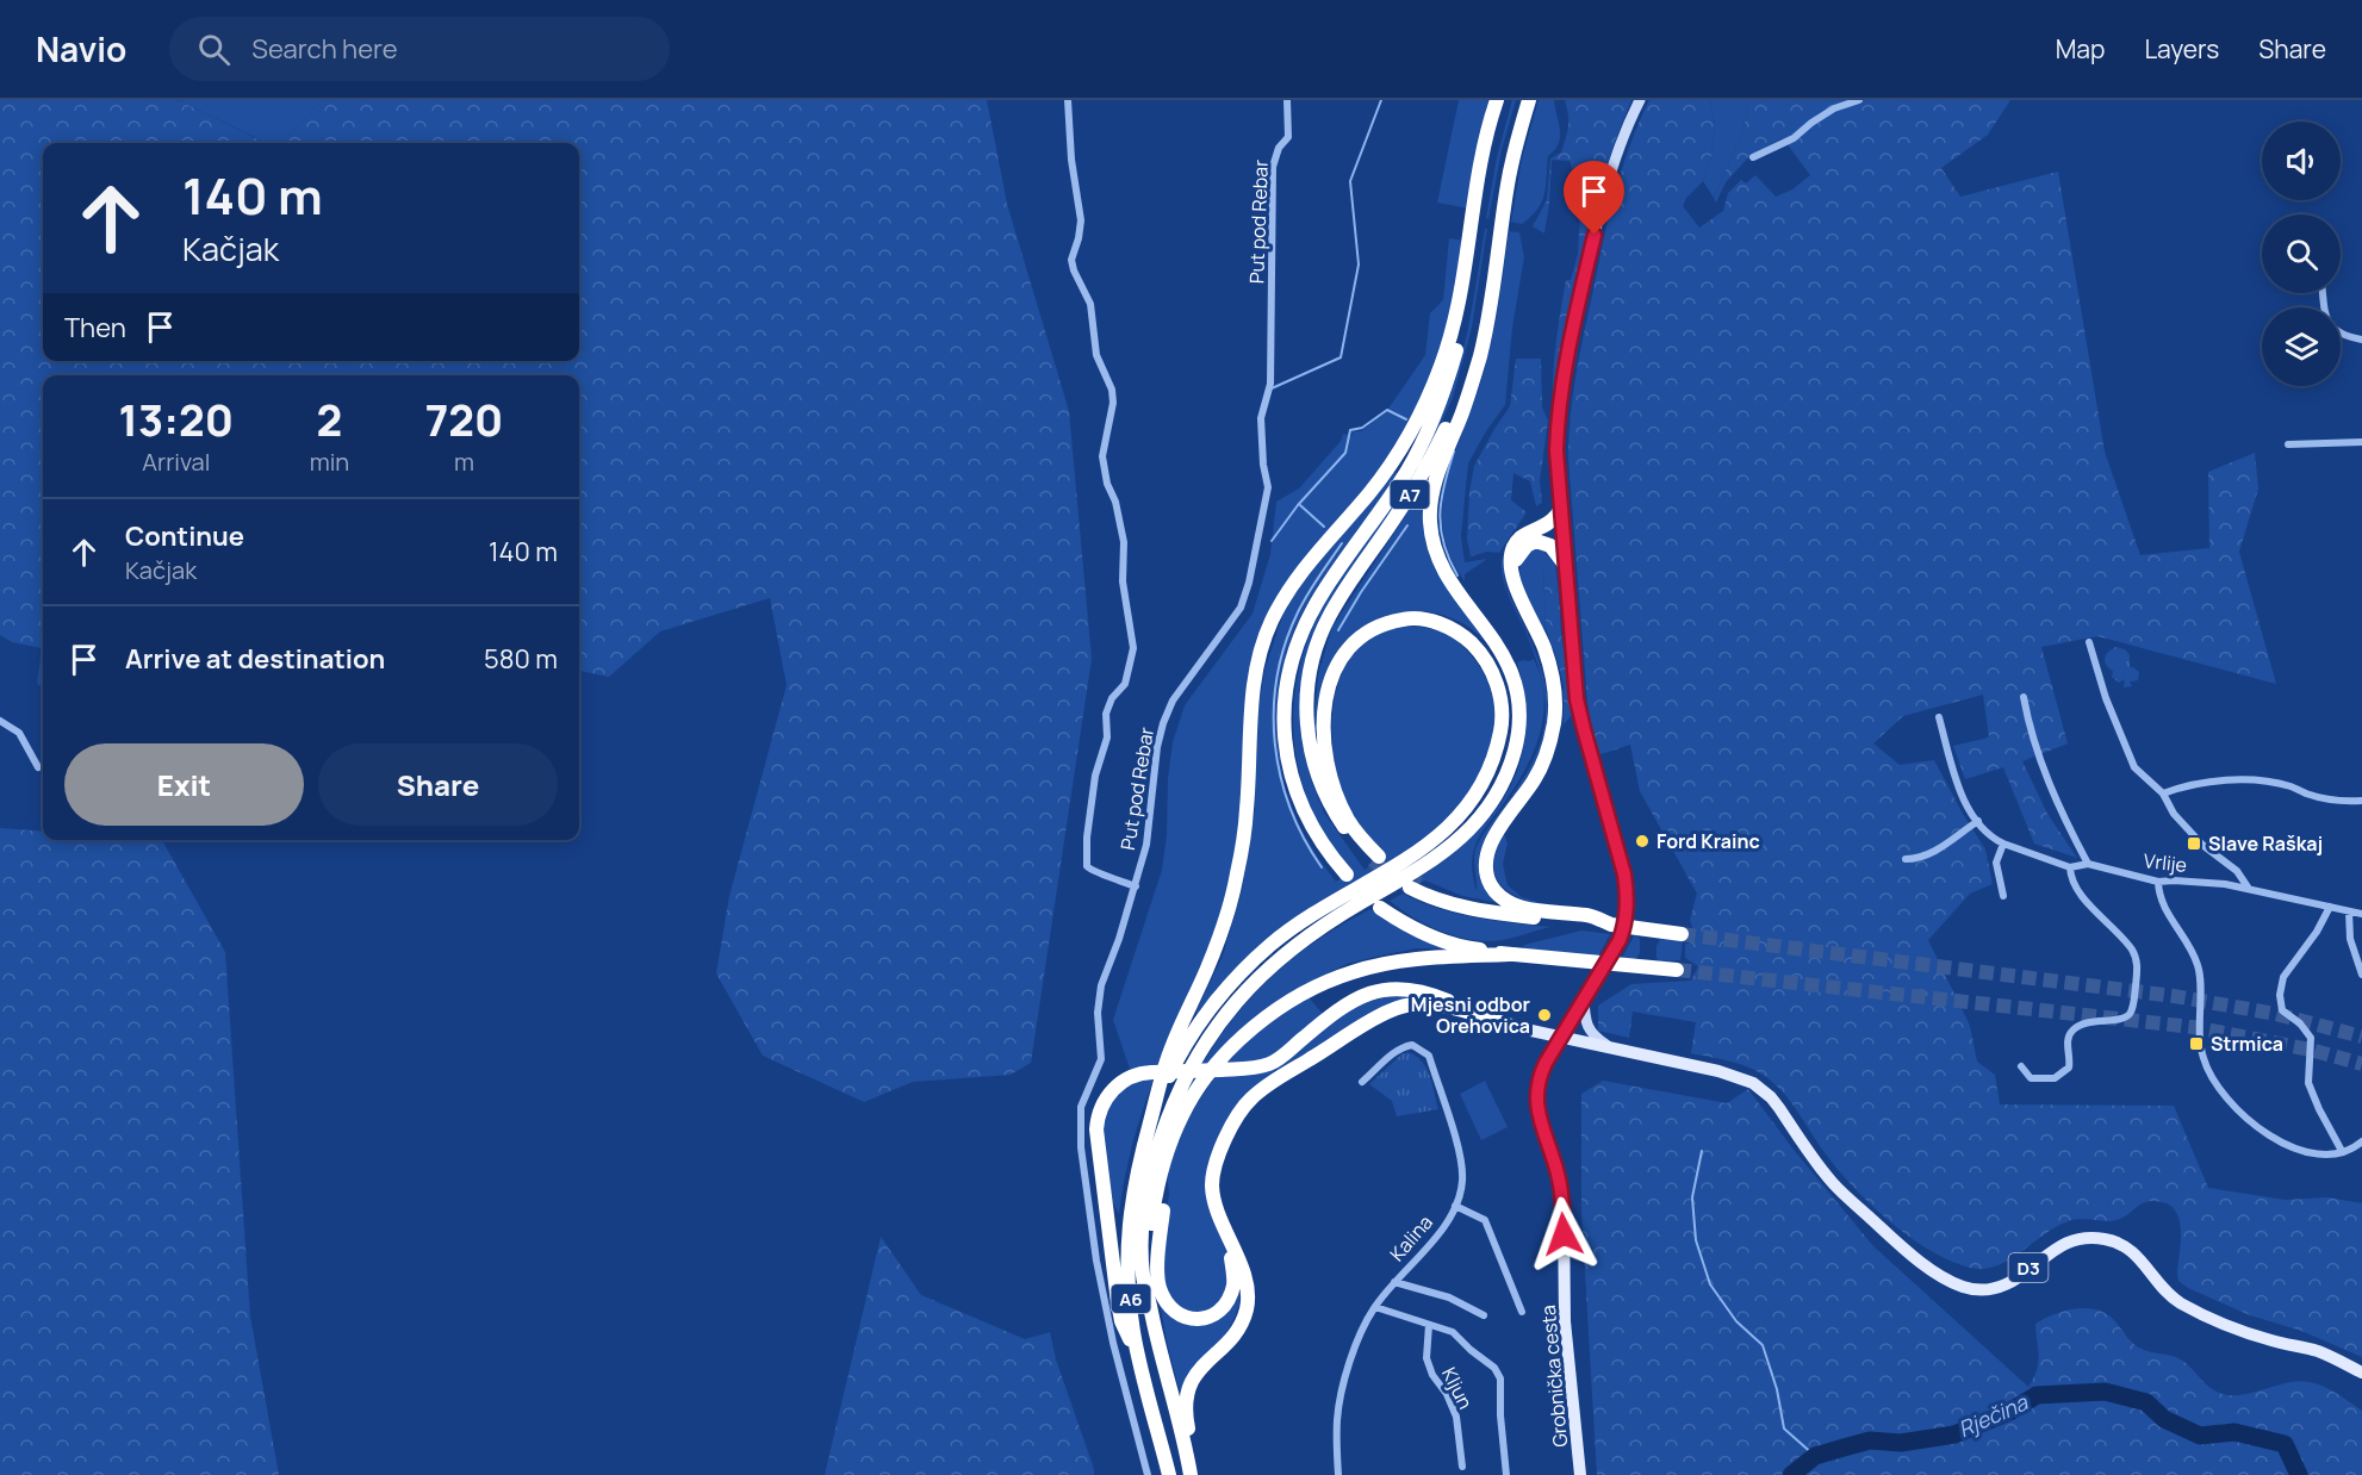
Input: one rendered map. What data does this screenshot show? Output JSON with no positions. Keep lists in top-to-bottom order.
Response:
{
  "streets": {
    "highway": ["A7", "A6"],
    "main road": ["D3", "Grobnička cesta"],
    "street": [
      "Put pod Rebar",
      "Vrlije",
      "Kalina",
      "Kljun"
    ]
  },
  "crossings": [
    ["A7", "A6"],
    ["D3", "Grobnička cesta"]
  ],
  "water": ["Rječina"],
  "places": {
    "other": ["Ford Krainc", "Mjesni odbor Orehovica"],
    "transit": ["Slave Raškaj", "Strmica"]
  },
  "page": {
    "header": "Navio",
    "search": "Search here",
    "nav": ["Map", "Layers", "Share"],
    "turn": ["140 m", "Kačjak"],
    "then": "Then",
    "eta": [
      "13:20",
      "Arrival",
      "2",
      "min",
      "720",
      "m"
    ],
    "list": [
      {
        "name": "Continue",
        "note": "Kačjak",
        "value": "140 m"
      },
      {
        "name": "Arrive at destination",
        "value": "580 m"
      }
    ],
    "buttons": ["Exit", "Share"]
  }
}
